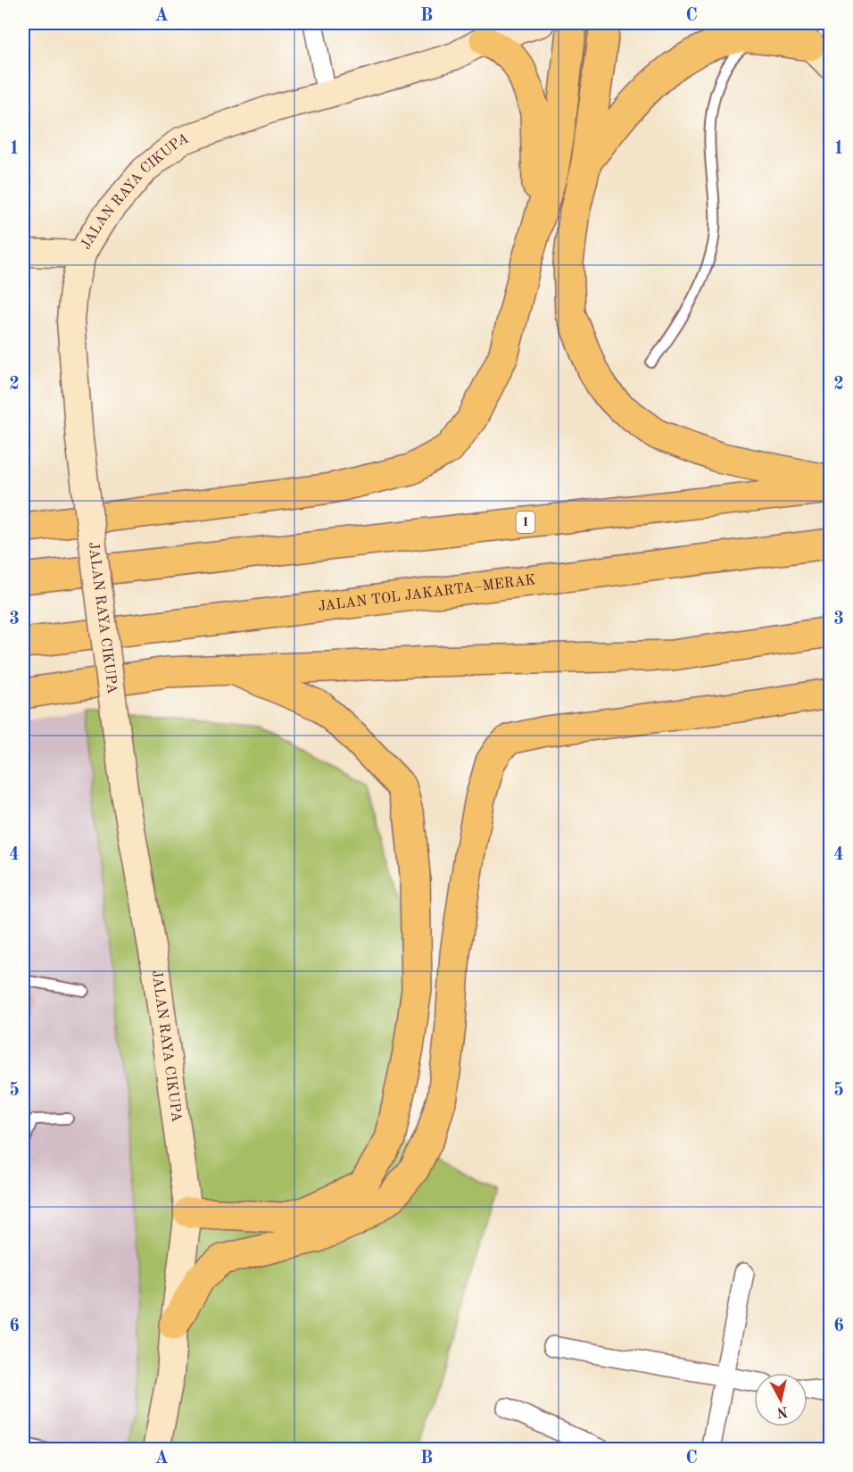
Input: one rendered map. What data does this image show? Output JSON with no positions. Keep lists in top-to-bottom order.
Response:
{
  "streets": {
    "highway": ["1", "JALAN TOL JAKARTA–MERAK"],
    "main road": ["JALAN RAYA CIKUPA"]
  },
  "north": "bottom",
  "grid": {
    "columns": ["A", "B", "C"],
    "rows": [
      "1",
      "2",
      "3",
      "4",
      "5",
      "6"
    ]
  }
}
